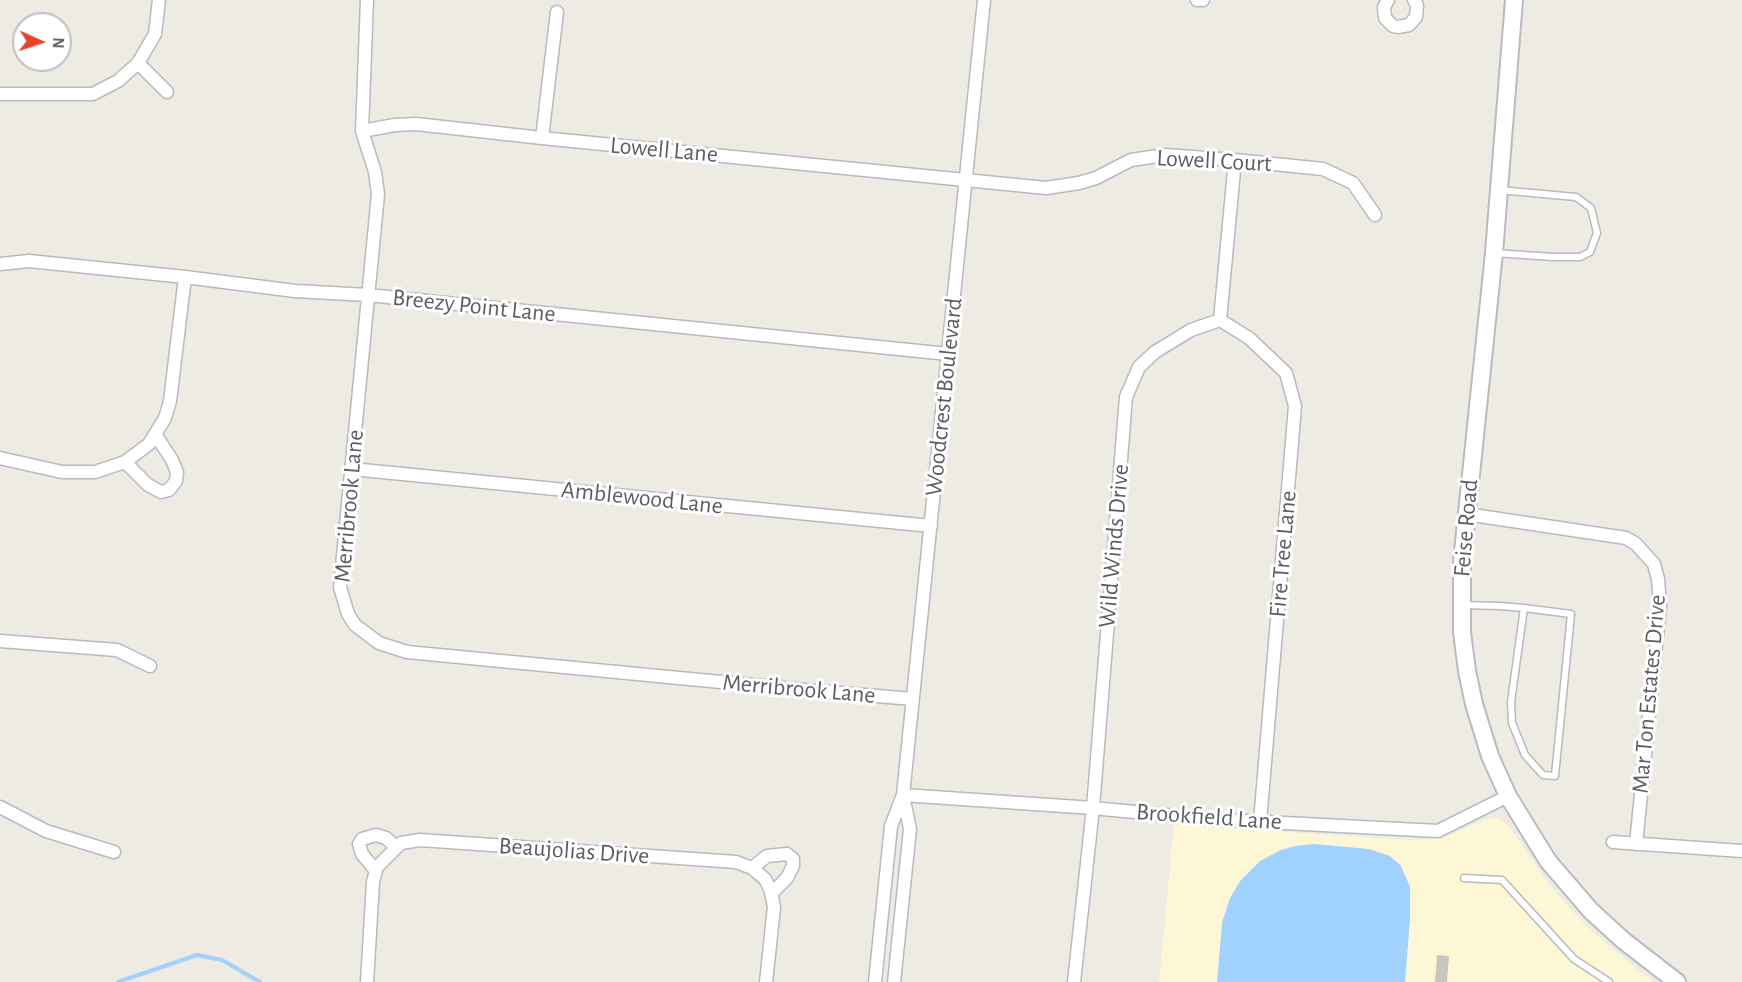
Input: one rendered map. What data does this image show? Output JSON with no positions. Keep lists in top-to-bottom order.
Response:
{
  "streets": {
    "main road": ["Feise Road"],
    "street": [
      "Lowell Lane",
      "Lowell Court",
      "Breezy Point Lane",
      "Woodcrest Boulevard",
      "Amblewood Lane",
      "Merribrook Lane",
      "Wild Winds Drive",
      "Fire Tree Lane",
      "Mar Ton Estates Drive",
      "Brookfield Lane",
      "Beaujolias Drive"
    ]
  },
  "crossings": [
    ["Lowell Lane", "Lowell Court"],
    ["Lowell Lane", "Woodcrest Boulevard"],
    ["Lowell Lane", "Merribrook Lane"],
    ["Lowell Court", "Woodcrest Boulevard"],
    ["Breezy Point Lane", "Woodcrest Boulevard"],
    ["Breezy Point Lane", "Merribrook Lane"],
    ["Woodcrest Boulevard", "Amblewood Lane"],
    ["Woodcrest Boulevard", "Merribrook Lane"],
    ["Woodcrest Boulevard", "Brookfield Lane"],
    ["Amblewood Lane", "Merribrook Lane"],
    ["Feise Road", "Mar Ton Estates Drive"],
    ["Feise Road", "Brookfield Lane"],
    ["Wild Winds Drive", "Fire Tree Lane"],
    ["Wild Winds Drive", "Brookfield Lane"],
    ["Fire Tree Lane", "Brookfield Lane"]
  ],
  "north": "right"
}
